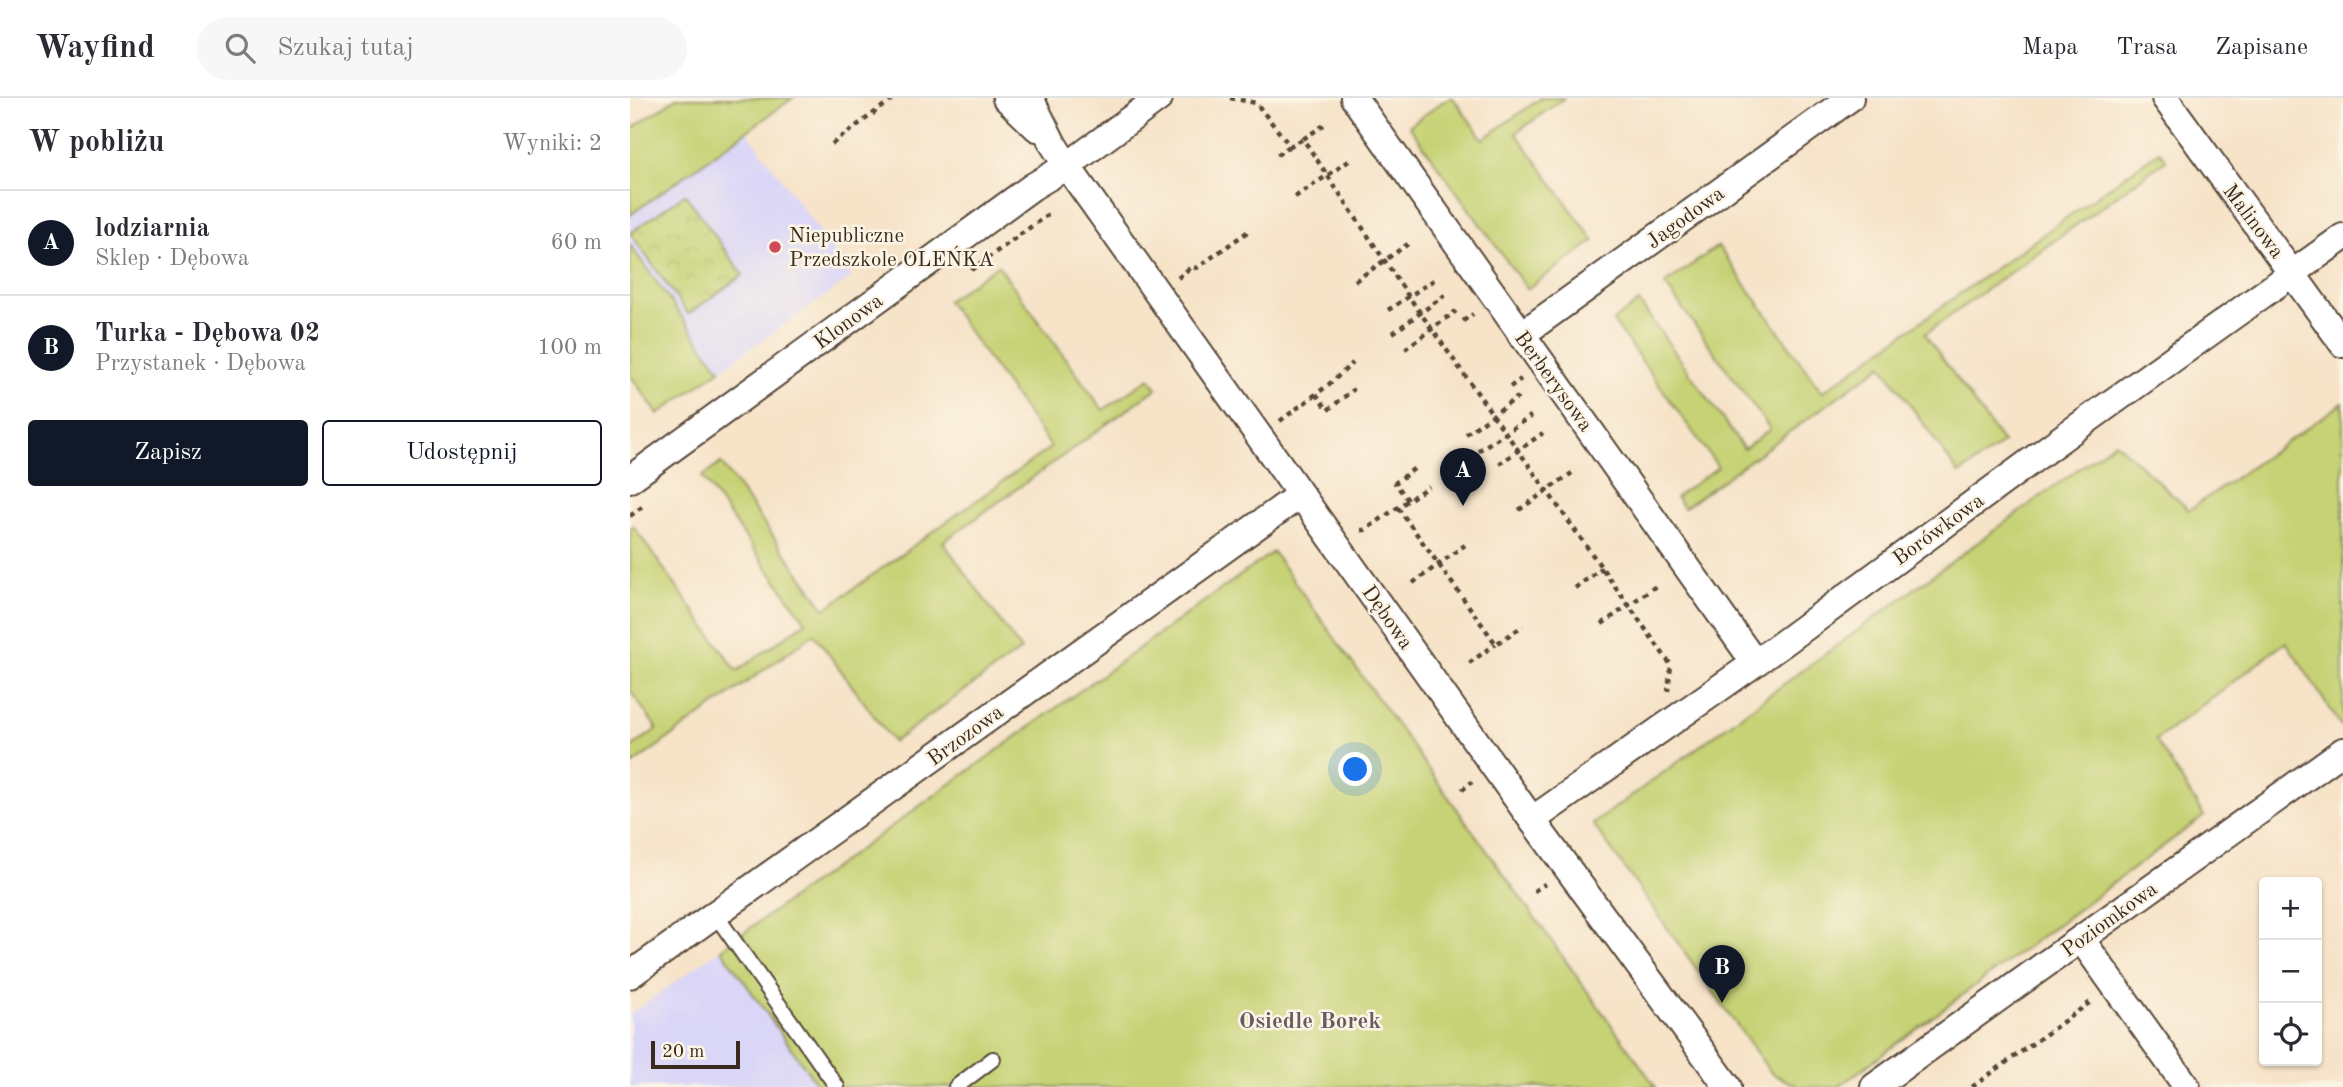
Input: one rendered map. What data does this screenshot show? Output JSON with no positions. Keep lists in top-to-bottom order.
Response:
{
  "streets": {
    "street": [
      "Jagodowa",
      "Malinowa",
      "Klonowa",
      "Berberysowa",
      "Borówkowa",
      "Dębowa",
      "Brzozowa",
      "Poziomkowa"
    ]
  },
  "crossings": [
    ["Jagodowa", "Berberysowa"],
    ["Malinowa", "Borówkowa"],
    ["Klonowa", "Dębowa"],
    ["Berberysowa", "Borówkowa"],
    ["Borówkowa", "Dębowa"],
    ["Dębowa", "Brzozowa"]
  ],
  "districts": ["Osiedle Borek"],
  "places": ["Niepubliczne Przedszkole OLEŃKA"],
  "scale_bar": "20 m",
  "page": {
    "header": "Wayfind",
    "search": "Szukaj tutaj",
    "nav": ["Mapa", "Trasa", "Zapisane"],
    "heading": ["W pobliżu", "Wyniki: 2"],
    "list": [
      {
        "mark": "A",
        "name": "lodziarnia",
        "note": "Sklep · Dębowa",
        "value": "60 m"
      },
      {
        "mark": "B",
        "name": "Turka - Dębowa 02",
        "note": "Przystanek · Dębowa",
        "value": "100 m"
      }
    ],
    "buttons": ["Zapisz", "Udostępnij"],
    "pins": ["A", "B"],
    "map_buttons": ["+", "−"],
    "scale": "20 m"
  }
}
